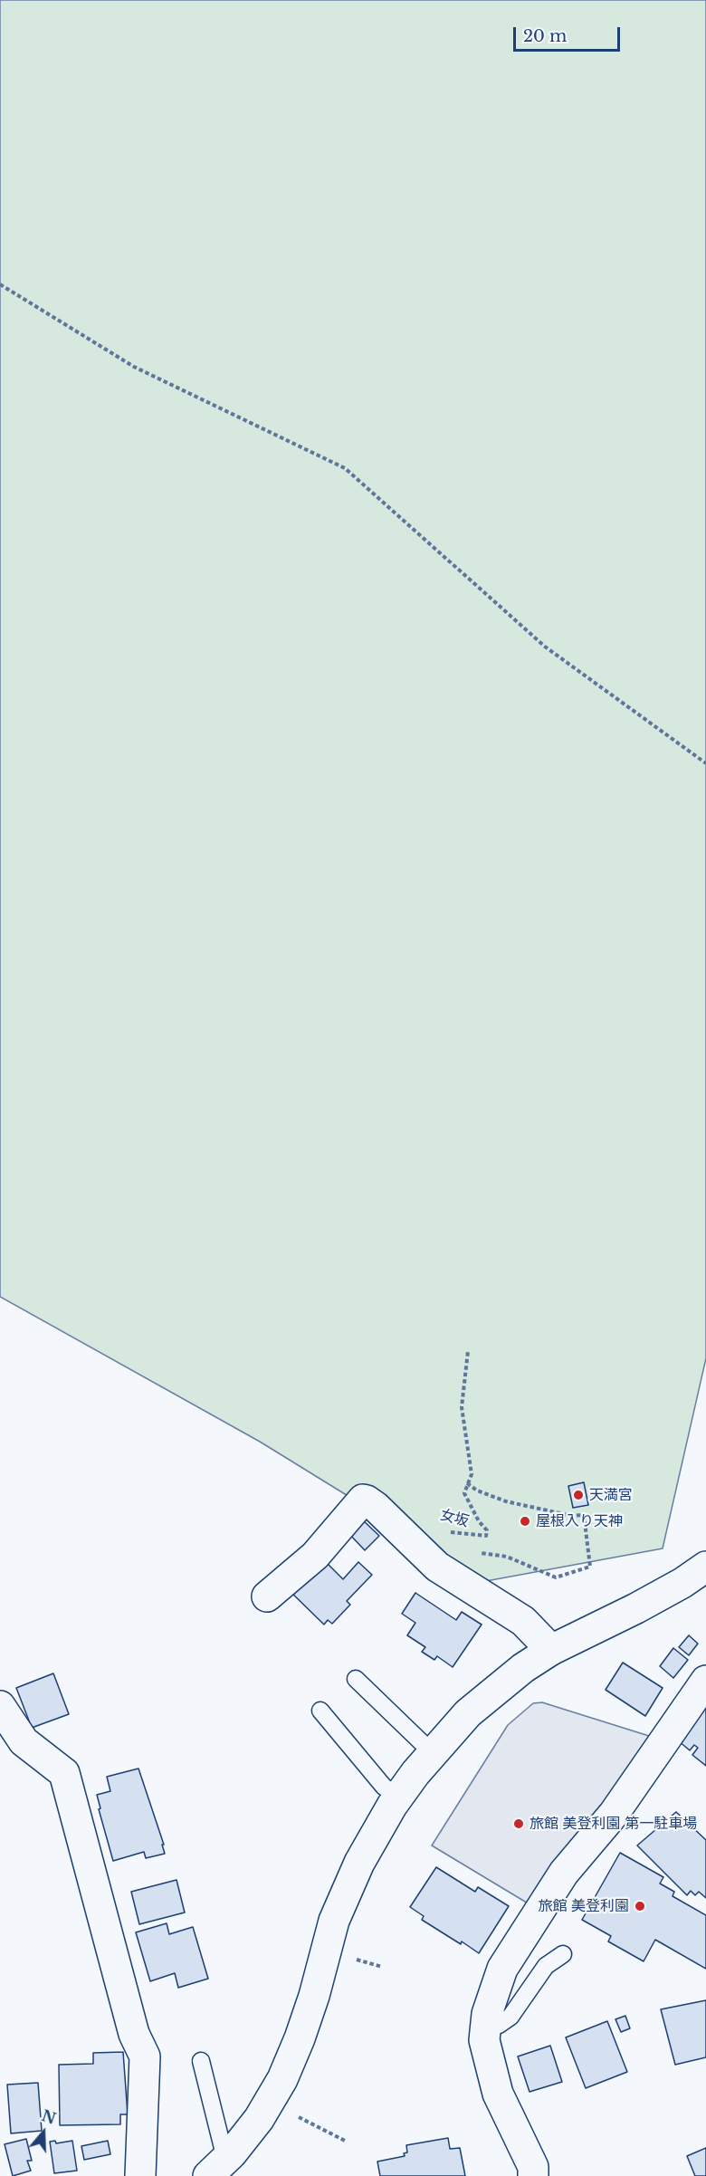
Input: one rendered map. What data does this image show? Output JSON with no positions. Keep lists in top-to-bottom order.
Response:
{
  "streets": {
    "path": ["女坂"]
  },
  "places": [
    "天満宮",
    "屋根入り天神",
    "旅館 美登利園 第一駐車場",
    "旅館 美登利園"
  ],
  "scale_bar": "20 m",
  "north": "top"
}
